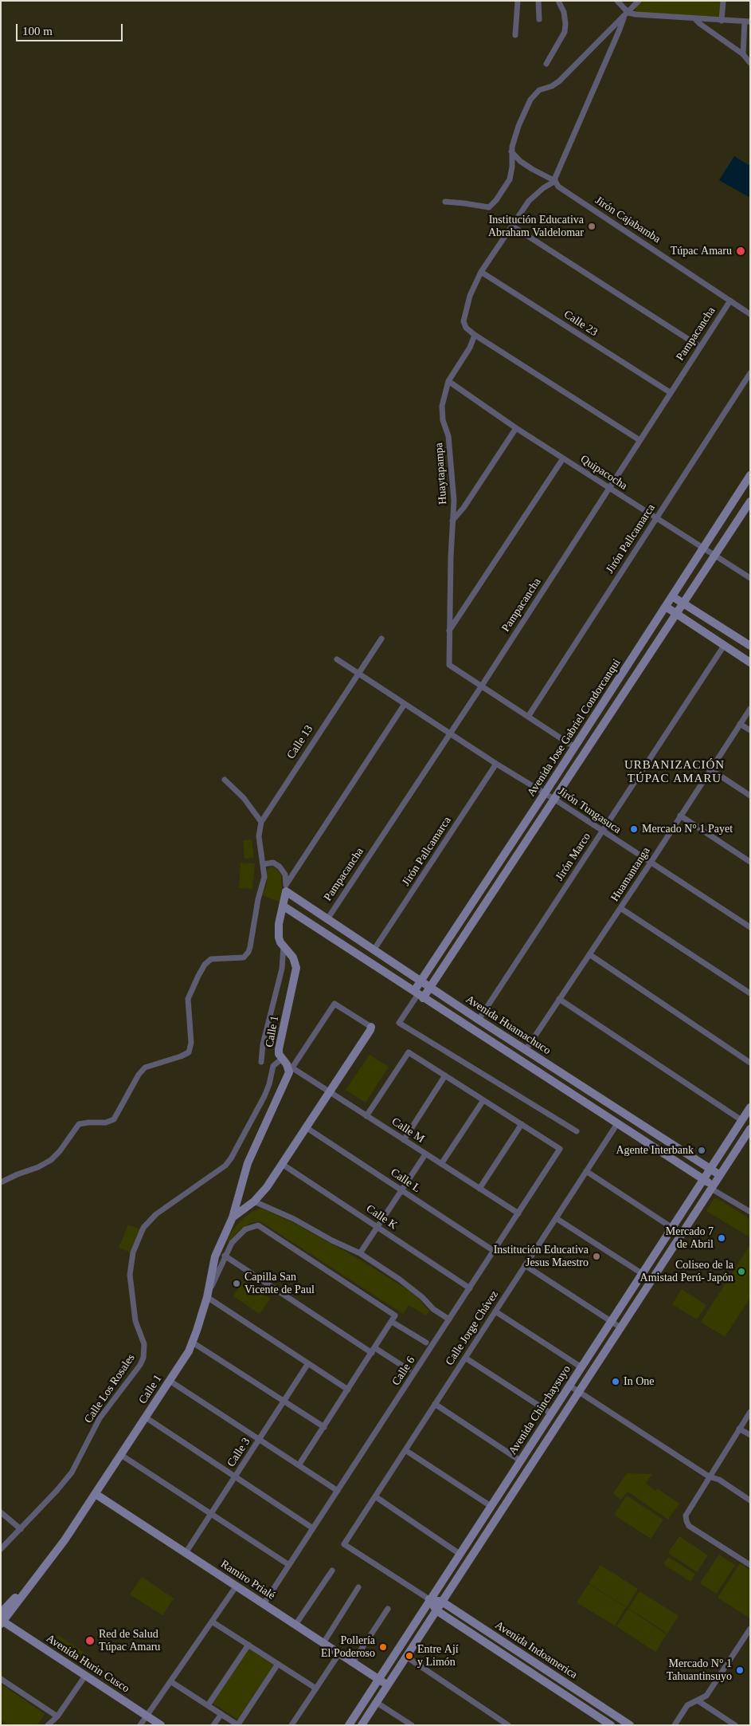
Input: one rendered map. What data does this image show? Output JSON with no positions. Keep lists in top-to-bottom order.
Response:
{
  "streets": {
    "street": [
      "Jirón Cajabamba",
      "Calle 23",
      "Pampacancha",
      "Quipacocha",
      "Huaytapampa",
      "Jirón Pallcamarca",
      "Avenida Jose Gabriel Condorcanqui",
      "Calle 13",
      "Jirón Tungasuca",
      "Jirón Marco",
      "Huamantanga",
      "Avenida Huamachuco",
      "Calle 1",
      "Calle M",
      "Calle L",
      "Calle K",
      "Calle Jorge Chávez",
      "Calle 6",
      "Calle Los Rosales",
      "Avenida Chinchaysuyo",
      "Calle 3",
      "Ramiro Prialé",
      "Avenida Indoamerica",
      "Avenida Hurin Cusco"
    ]
  },
  "crossings": [
    ["Jirón Cajabamba", "Pampacancha"],
    ["Calle 23", "Pampacancha"],
    ["Pampacancha", "Quipacocha"],
    ["Pampacancha", "Huaytapampa"],
    ["Pampacancha", "Jirón Tungasuca"],
    ["Pampacancha", "Avenida Huamachuco"],
    ["Quipacocha", "Huaytapampa"],
    ["Quipacocha", "Jirón Pallcamarca"],
    ["Quipacocha", "Avenida Jose Gabriel Condorcanqui"],
    ["Jirón Pallcamarca", "Jirón Tungasuca"],
    ["Jirón Pallcamarca", "Avenida Huamachuco"],
    ["Avenida Jose Gabriel Condorcanqui", "Jirón Tungasuca"],
    ["Avenida Jose Gabriel Condorcanqui", "Avenida Huamachuco"],
    ["Calle 13", "Jirón Tungasuca"],
    ["Jirón Tungasuca", "Jirón Marco"],
    ["Jirón Tungasuca", "Huamantanga"],
    ["Jirón Marco", "Avenida Huamachuco"],
    ["Huamantanga", "Avenida Huamachuco"],
    ["Avenida Huamachuco", "Calle 1"],
    ["Avenida Huamachuco", "Calle Jorge Chávez"],
    ["Avenida Huamachuco", "Avenida Chinchaysuyo"],
    ["Calle 1", "Calle M"],
    ["Calle 1", "Calle L"],
    ["Calle 1", "Calle K"],
    ["Calle 1", "Calle Los Rosales"],
    ["Calle 1", "Ramiro Prialé"],
    ["Calle 1", "Avenida Hurin Cusco"],
    ["Calle M", "Calle 6"],
    ["Calle M", "Calle Los Rosales"],
    ["Calle L", "Calle 6"],
    ["Calle K", "Calle 6"],
    ["Calle Jorge Chávez", "Avenida Indoamerica"],
    ["Calle 6", "Ramiro Prialé"],
    ["Avenida Chinchaysuyo", "Ramiro Prialé"],
    ["Avenida Chinchaysuyo", "Avenida Indoamerica"],
    ["Calle 3", "Ramiro Prialé"]
  ],
  "districts": ["URBANIZACIÓN TÚPAC AMARU"],
  "places": [
    "Institución Educativa Abraham Valdelomar",
    "Túpac Amaru",
    "Mercado N° 1 Payet",
    "Agente Interbank",
    "Mercado 7 de Abril",
    "Institución Educativa Jesus Maestro",
    "Coliseo de la Amistad Perú- Japón",
    "Capilla San Vicente de Paul",
    "In One",
    "Red de Salud Túpac Amaru",
    "Pollería El Poderoso",
    "Entre Ají y Limón",
    "Mercado N° 1 Tahuantinsuyo"
  ],
  "scale_bar": "100 m"
}
